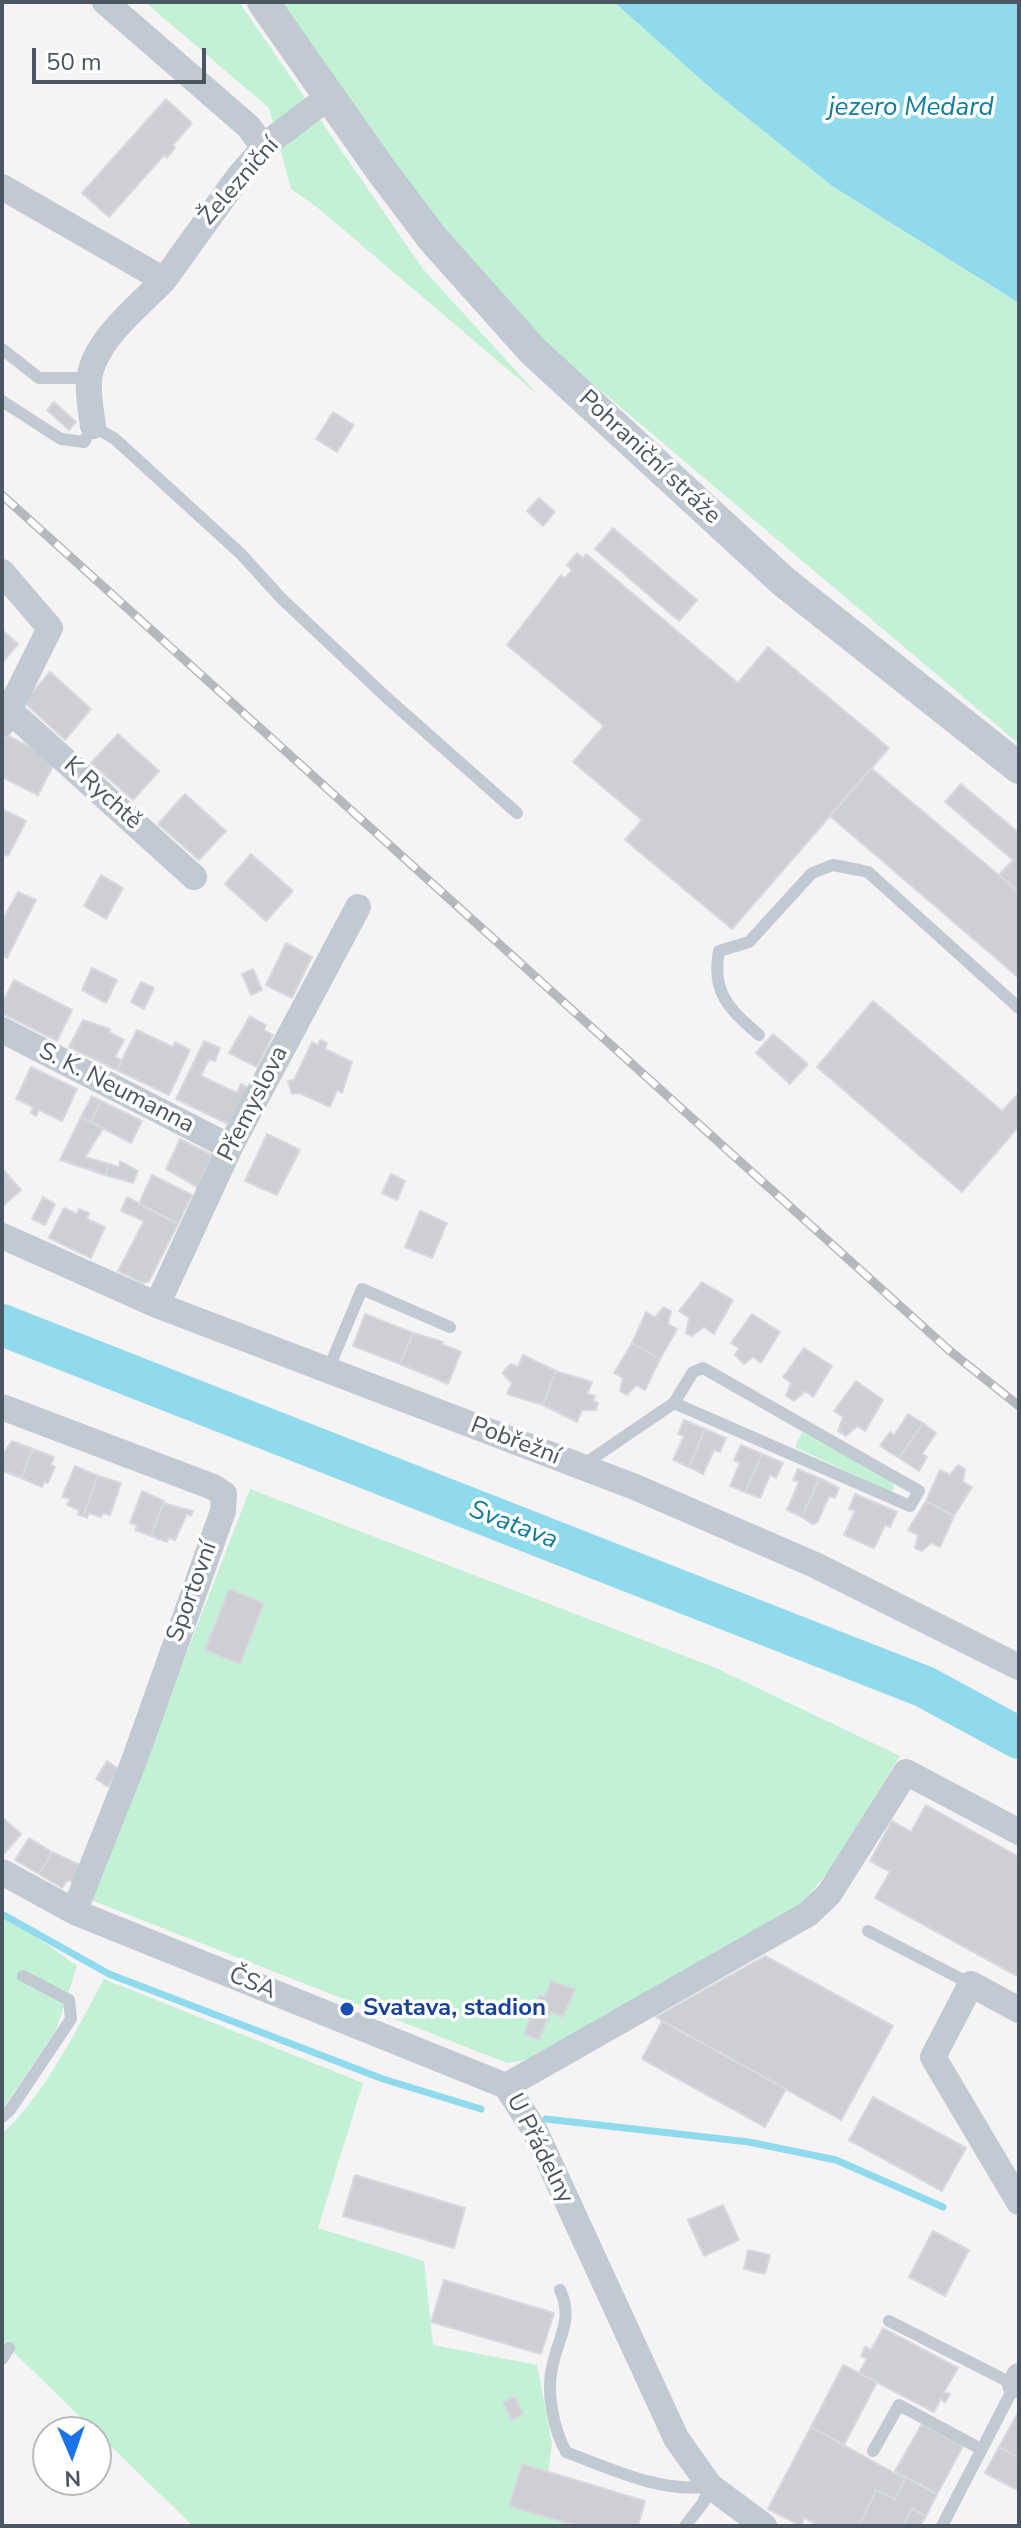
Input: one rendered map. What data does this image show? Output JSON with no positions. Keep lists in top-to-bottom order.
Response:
{
  "streets": {
    "street": [
      "Železniční",
      "Pohraniční stráže",
      "K Rychtě",
      "S. K. Neumanna",
      "Přemyslova",
      "Pobřežní",
      "Sportovní",
      "ČSA",
      "U Přádelny"
    ]
  },
  "crossings": [
    ["Železniční", "Pohraniční stráže"],
    ["S. K. Neumanna", "Přemyslova"],
    ["Přemyslova", "Pobřežní"],
    ["Sportovní", "ČSA"],
    ["ČSA", "U Přádelny"]
  ],
  "water": ["jezero Medard", "Svatava"],
  "places": ["Svatava, stadion"],
  "scale_bar": "50 m",
  "north": "bottom"
}
